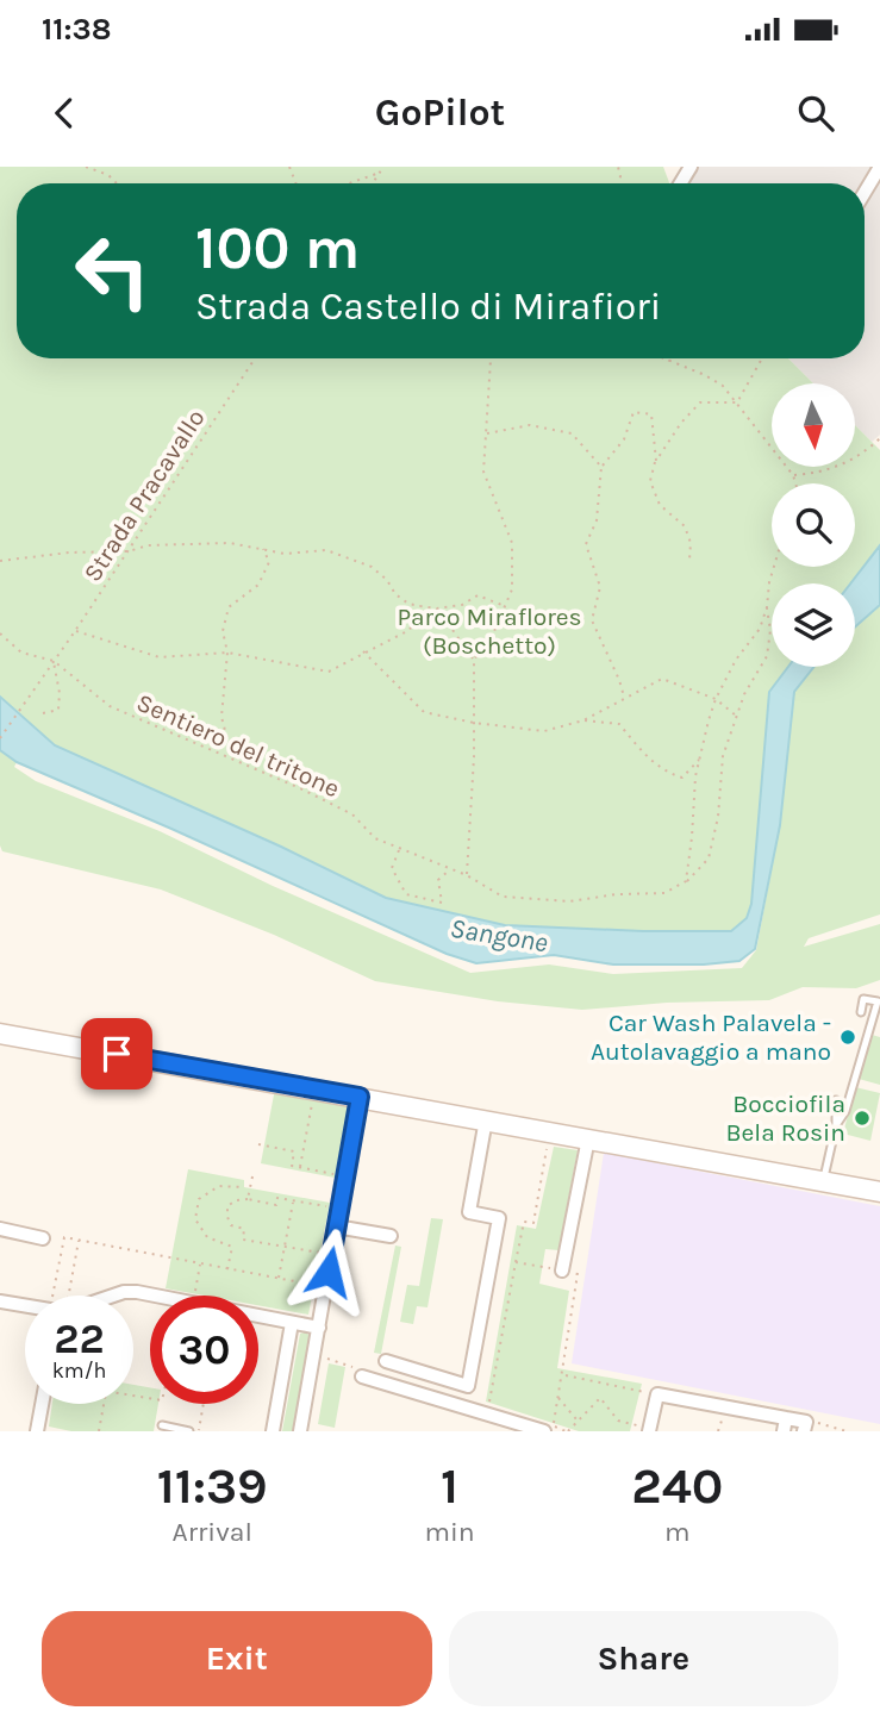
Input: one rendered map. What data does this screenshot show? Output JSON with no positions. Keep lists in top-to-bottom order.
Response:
{
  "streets": {
    "path": ["Strada Pracavallo", "Sentiero del tritone"]
  },
  "crossings": [
    ["Strada Pracavallo", "Sentiero del tritone"]
  ],
  "water": ["Sangone"],
  "parks": ["Parco Miraflores (Boschetto)"],
  "places": ["Car Wash Palavela - Autolavaggio a mano", "Bocciofila Bela Rosin"],
  "north": "bottom",
  "page": {
    "status": "11:38",
    "header": "GoPilot",
    "turn": ["100 m", "Strada Castello di Mirafiori"],
    "speed": "22 km/h",
    "limit": "30",
    "eta": [
      "11:39",
      "Arrival",
      "1",
      "min",
      "240",
      "m"
    ],
    "buttons": ["Exit", "Share"]
  }
}
